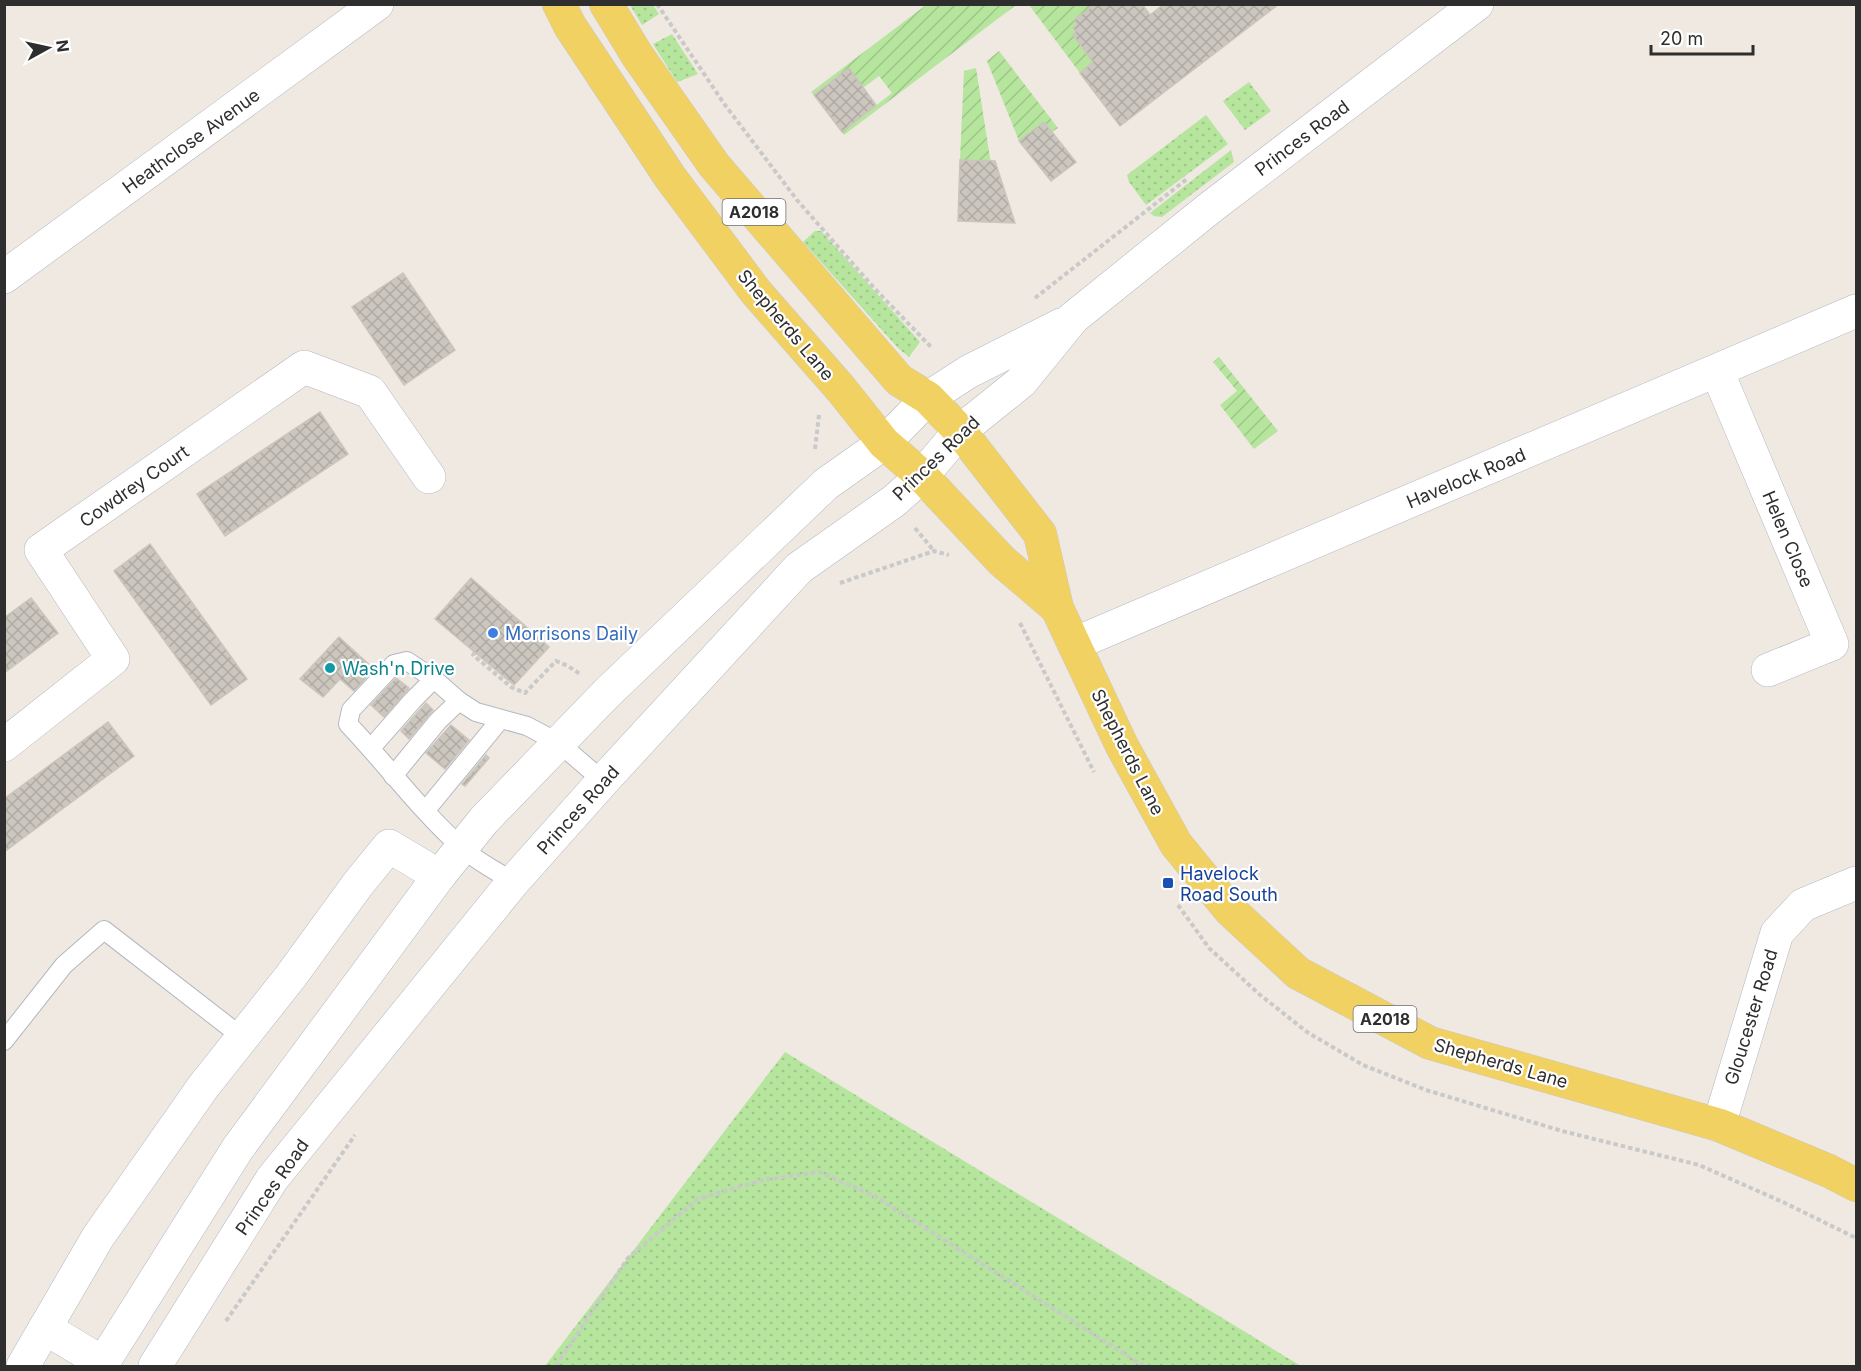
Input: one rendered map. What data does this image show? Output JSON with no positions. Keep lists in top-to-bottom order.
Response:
{
  "streets": {
    "main road": ["A2018", "Shepherds Lane"],
    "street": [
      "Princes Road",
      "Heathclose Avenue",
      "Havelock Road",
      "Cowdrey Court",
      "Helen Close",
      "Gloucester Road"
    ]
  },
  "crossings": [
    ["Princes Road", "Shepherds Lane"],
    ["Shepherds Lane", "Havelock Road"],
    ["Shepherds Lane", "Gloucester Road"],
    ["Havelock Road", "Helen Close"]
  ],
  "places": {
    "other": ["Morrisons Daily", "Wash'n Drive"],
    "transit": ["Havelock Road South"]
  },
  "scale_bar": "20 m",
  "north": "right"
}
